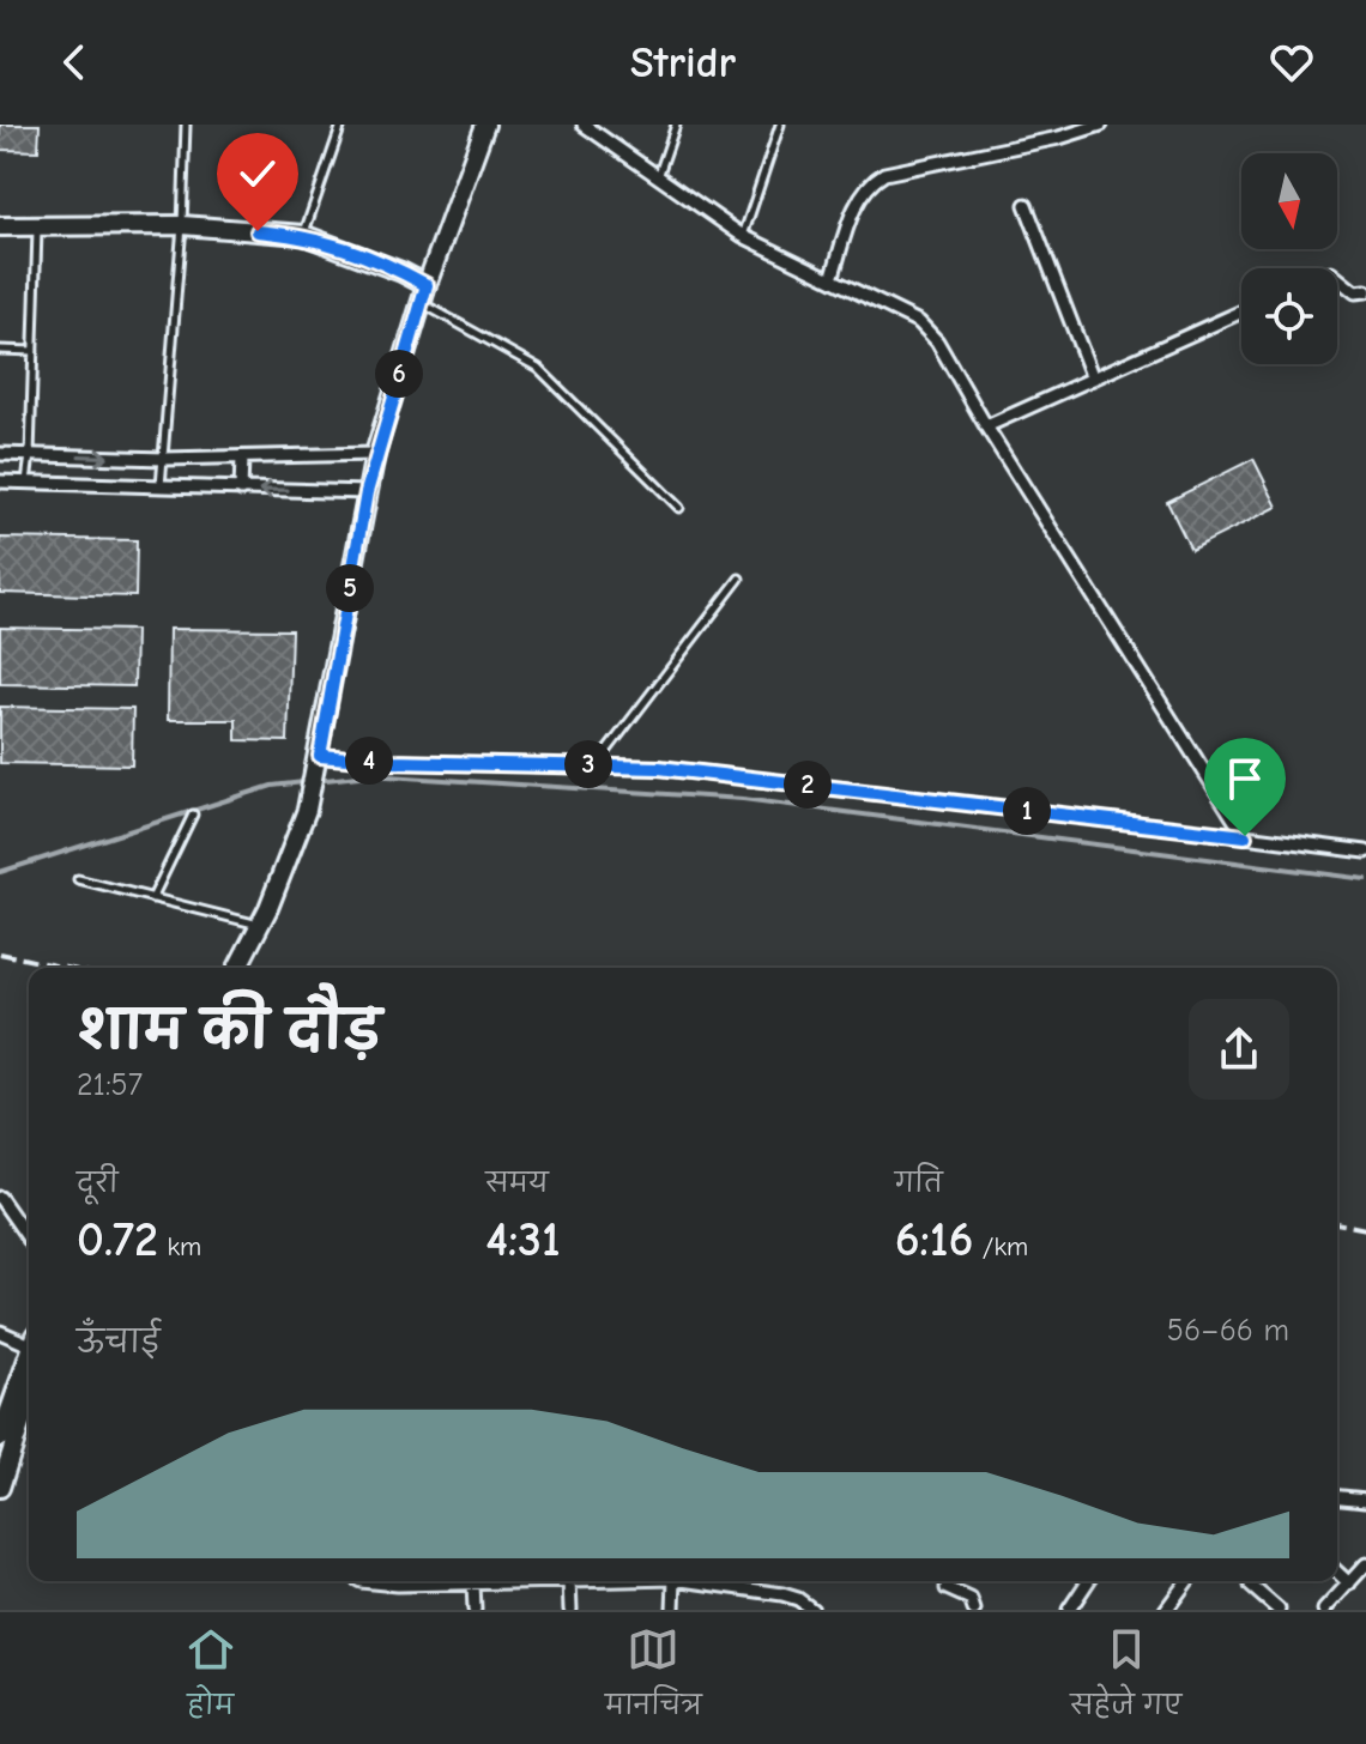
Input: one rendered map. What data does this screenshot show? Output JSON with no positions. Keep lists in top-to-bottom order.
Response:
{
  "north": "bottom",
  "page": {
    "header": "Stridr",
    "pins": [
      "6",
      "5",
      "4",
      "3",
      "2",
      "1"
    ],
    "heading": ["शाम की दौड़", "21:57"],
    "stats": [
      ["दूरी", "0.72 km"],
      ["समय", "4:31"],
      ["गति", "6:16 /km"]
    ],
    "chart": ["ऊँचाई", "56–66 m"],
    "tabs": ["होम", "मानचित्र", "सहेजे गए"]
  }
}
